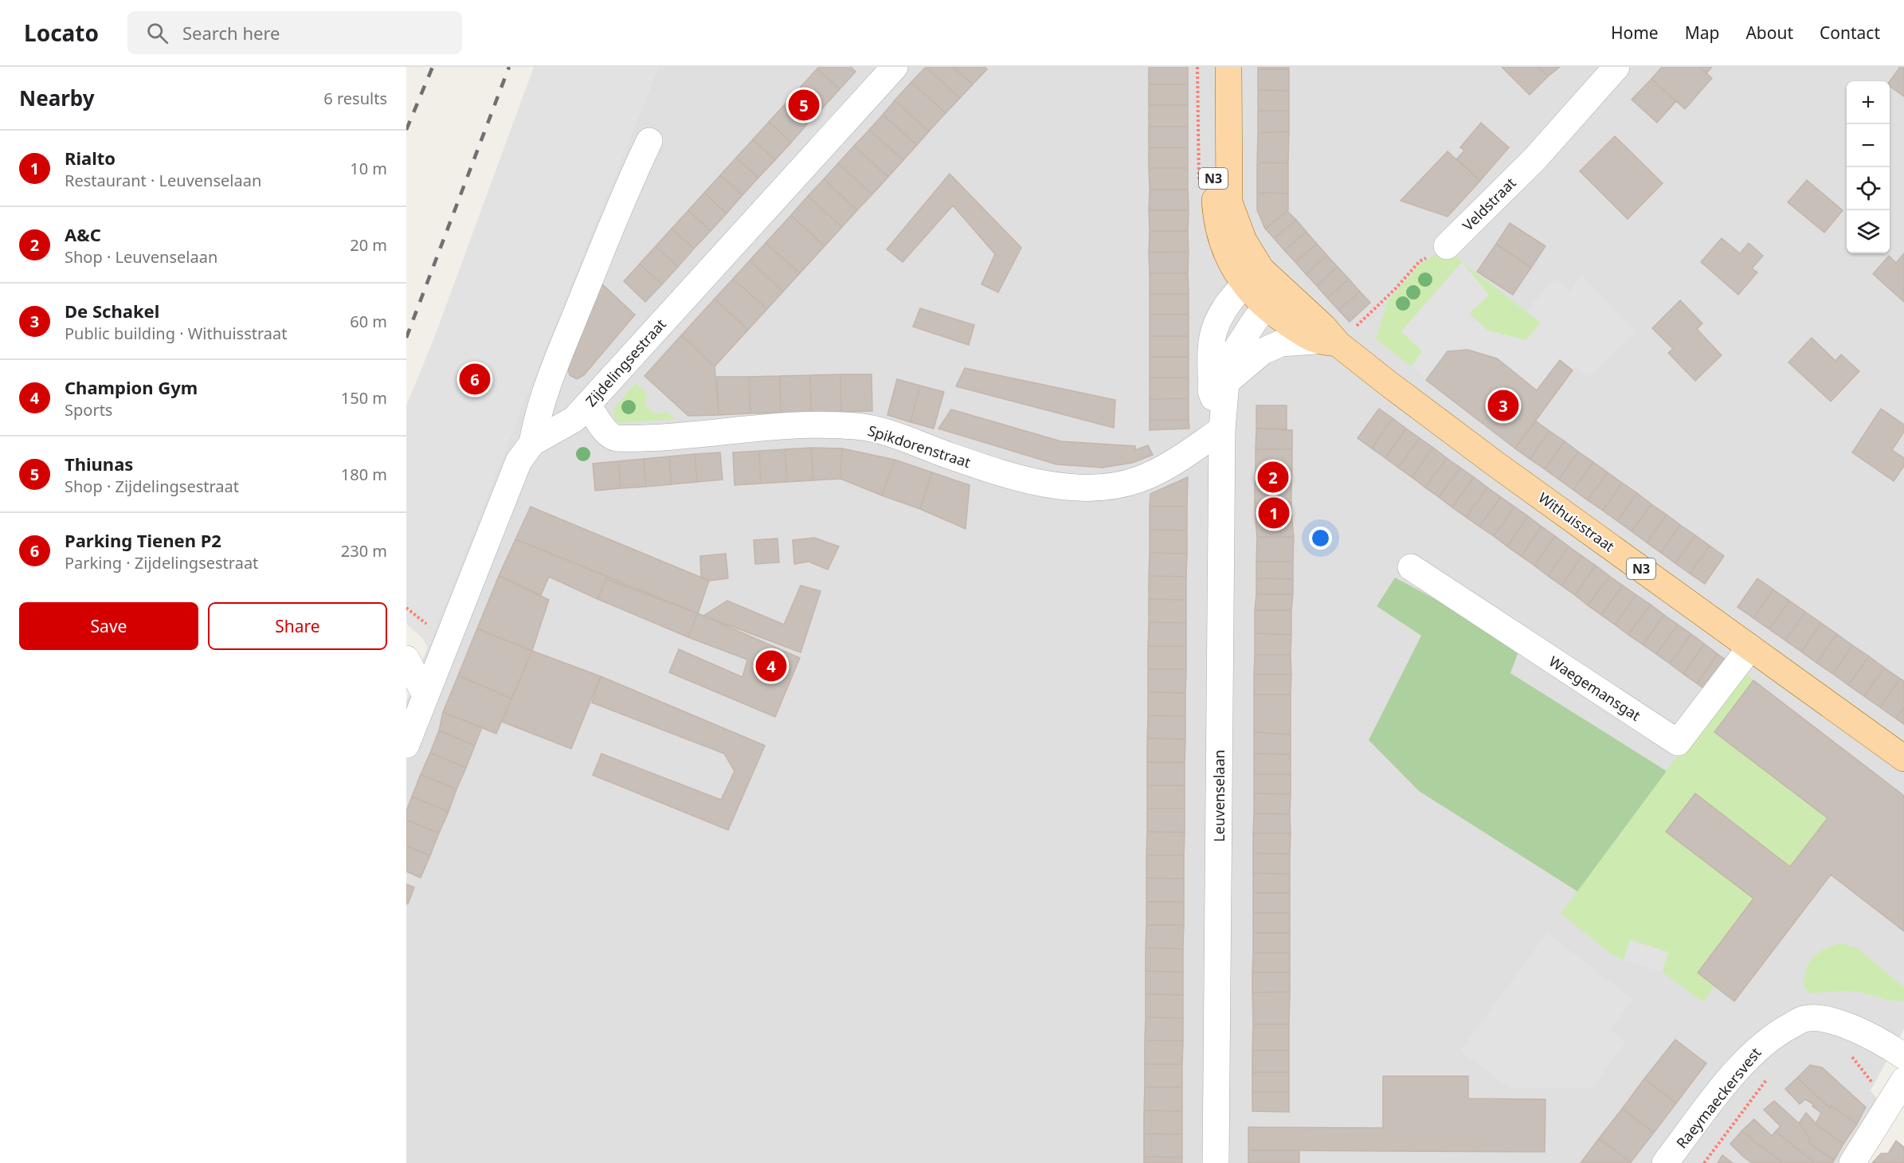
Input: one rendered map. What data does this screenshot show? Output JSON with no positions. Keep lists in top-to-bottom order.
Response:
{
  "streets": {
    "main road": ["N3", "Withuisstraat"],
    "street": [
      "Veldstraat",
      "Zijdelingsestraat",
      "Spikdorenstraat",
      "Waegemansgat",
      "Leuvenselaan",
      "Raeymaeckersvest"
    ]
  },
  "crossings": [
    ["N3", "Withuisstraat"],
    ["N3", "Leuvenselaan"],
    ["Zijdelingsestraat", "Spikdorenstraat"],
    ["Spikdorenstraat", "Leuvenselaan"],
    ["Withuisstraat", "Waegemansgat"],
    ["Withuisstraat", "Leuvenselaan"]
  ],
  "page": {
    "header": "Locato",
    "search": "Search here",
    "nav": [
      "Home",
      "Map",
      "About",
      "Contact"
    ],
    "heading": ["Nearby", "6 results"],
    "map_buttons": ["+", "−"],
    "pins": [
      "5",
      "6",
      "3",
      "2",
      "1",
      "4"
    ],
    "list": [
      {
        "mark": "1",
        "name": "Rialto",
        "note": "Restaurant · Leuvenselaan",
        "value": "10 m"
      },
      {
        "mark": "2",
        "name": "A&C",
        "note": "Shop · Leuvenselaan",
        "value": "20 m"
      },
      {
        "mark": "3",
        "name": "De Schakel",
        "note": "Public building · Withuisstraat",
        "value": "60 m"
      },
      {
        "mark": "4",
        "name": "Champion Gym",
        "note": "Sports",
        "value": "150 m"
      },
      {
        "mark": "5",
        "name": "Thiunas",
        "note": "Shop · Zijdelingsestraat",
        "value": "180 m"
      },
      {
        "mark": "6",
        "name": "Parking Tienen P2",
        "note": "Parking · Zijdelingsestraat",
        "value": "230 m"
      }
    ],
    "buttons": ["Save", "Share"]
  }
}
